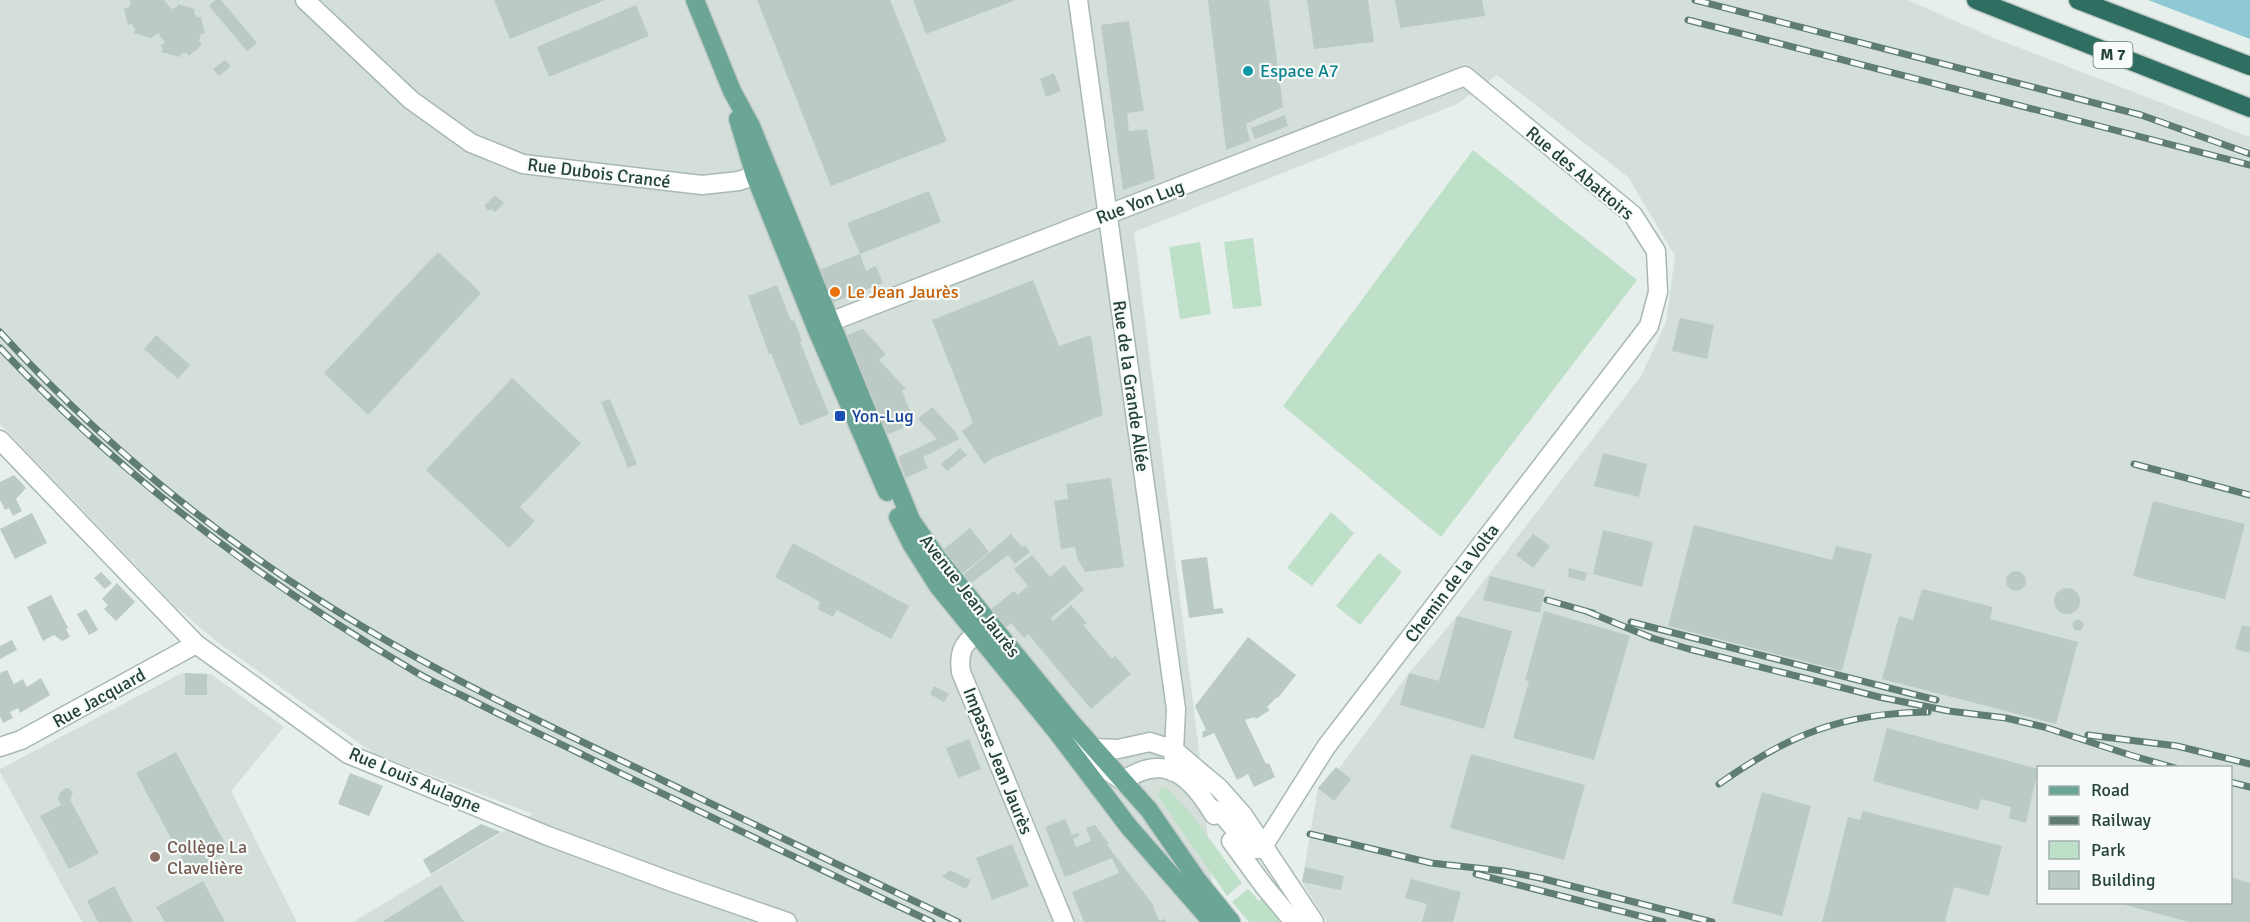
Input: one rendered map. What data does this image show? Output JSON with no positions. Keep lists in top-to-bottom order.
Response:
{
  "streets": {
    "highway": ["M 7"],
    "main road": ["Avenue Jean Jaurès"],
    "street": [
      "Rue Dubois Crancé",
      "Rue des Abattoirs",
      "Rue Yon Lug",
      "Rue de la Grande Allée",
      "Chemin de la Volta",
      "Rue Jacquard",
      "Impasse Jean Jaurès",
      "Rue Louis Aulagne"
    ]
  },
  "crossings": [
    ["Rue Dubois Crancé", "Avenue Jean Jaurès"],
    ["Rue des Abattoirs", "Rue Yon Lug"],
    ["Rue des Abattoirs", "Chemin de la Volta"],
    ["Rue Yon Lug", "Rue de la Grande Allée"],
    ["Rue Yon Lug", "Avenue Jean Jaurès"],
    ["Avenue Jean Jaurès", "Impasse Jean Jaurès"],
    ["Rue Jacquard", "Rue Louis Aulagne"]
  ],
  "places": {
    "other": ["Espace A7", "Le Jean Jaurès", "Collège La Clavelière"],
    "transit": ["Yon-Lug"]
  },
  "legend": [
    "Road",
    "Railway",
    "Park",
    "Building"
  ]
}
